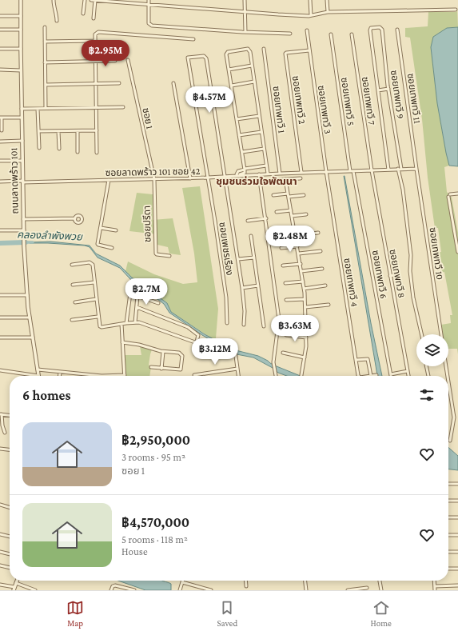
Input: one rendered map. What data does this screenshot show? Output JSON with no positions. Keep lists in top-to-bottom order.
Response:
{
  "streets": {
    "street": [
      "ซอยเทพทวี 9",
      "ซอยเทพทวี 11",
      "ซอยเทพทวี 2",
      "ซอยเทพทวี 7",
      "ซอยเทพทวี 5",
      "ซอยเทพทวี 1",
      "ซอยเทพทวี 3",
      "ซอย 1",
      "ซอยลาดพร้าว 101 ซอย 42",
      "ถนนลาดพร้าว 101",
      "ซอยปรีดา",
      "ซอยเพชรเรือง",
      "ซอยเทพทวี 10",
      "ซอยเทพทวี 8",
      "ซอยเทพทวี 6",
      "ซอยเทพทวี 4"
    ]
  },
  "crossings": [
    ["ซอยเทพทวี 9", "ซอยลาดพร้าว 101 ซอย 42"],
    ["ซอยเทพทวี 11", "ซอยลาดพร้าว 101 ซอย 42"],
    ["ซอยเทพทวี 11", "ซอยเทพทวี 10"],
    ["ซอยเทพทวี 2", "ซอยเทพทวี 3"],
    ["ซอยเทพทวี 2", "ซอยลาดพร้าว 101 ซอย 42"],
    ["ซอยเทพทวี 7", "ซอยลาดพร้าว 101 ซอย 42"],
    ["ซอยเทพทวี 7", "ซอยเทพทวี 8"],
    ["ซอยเทพทวี 5", "ซอยลาดพร้าว 101 ซอย 42"],
    ["ซอยเทพทวี 1", "ซอยลาดพร้าว 101 ซอย 42"],
    ["ซอยเทพทวี 3", "ซอยลาดพร้าว 101 ซอย 42"],
    ["ซอยเทพทวี 3", "ซอยเทพทวี 4"],
    ["ซอย 1", "ซอยลาดพร้าว 101 ซอย 42"],
    ["ซอย 1", "ซอยปรีดา"],
    ["ซอยลาดพร้าว 101 ซอย 42", "ถนนลาดพร้าว 101"],
    ["ซอยลาดพร้าว 101 ซอย 42", "ซอยปรีดา"],
    ["ซอยลาดพร้าว 101 ซอย 42", "ซอยเพชรเรือง"],
    ["ซอยลาดพร้าว 101 ซอย 42", "ซอยเทพทวี 10"],
    ["ซอยลาดพร้าว 101 ซอย 42", "ซอยเทพทวี 8"],
    ["ซอยลาดพร้าว 101 ซอย 42", "ซอยเทพทวี 6"],
    ["ซอยลาดพร้าว 101 ซอย 42", "ซอยเทพทวี 4"]
  ],
  "districts": ["ชุมชนร่วมใจพัฒนา"],
  "water": ["คลองลำพังพวย"],
  "page": {
    "price": [
      "฿2.95M",
      "฿4.57M",
      "฿2.48M",
      "฿2.7M",
      "฿3.63M",
      "฿3.12M"
    ],
    "heading": "6 homes",
    "list": [
      {
        "name": "฿2,950,000",
        "note": "3 rooms · 95 m² · ซอย 1"
      },
      {
        "name": "฿4,570,000",
        "note": "5 rooms · 118 m² · House"
      }
    ],
    "tabs": ["Map", "Saved", "Home"]
  }
}
